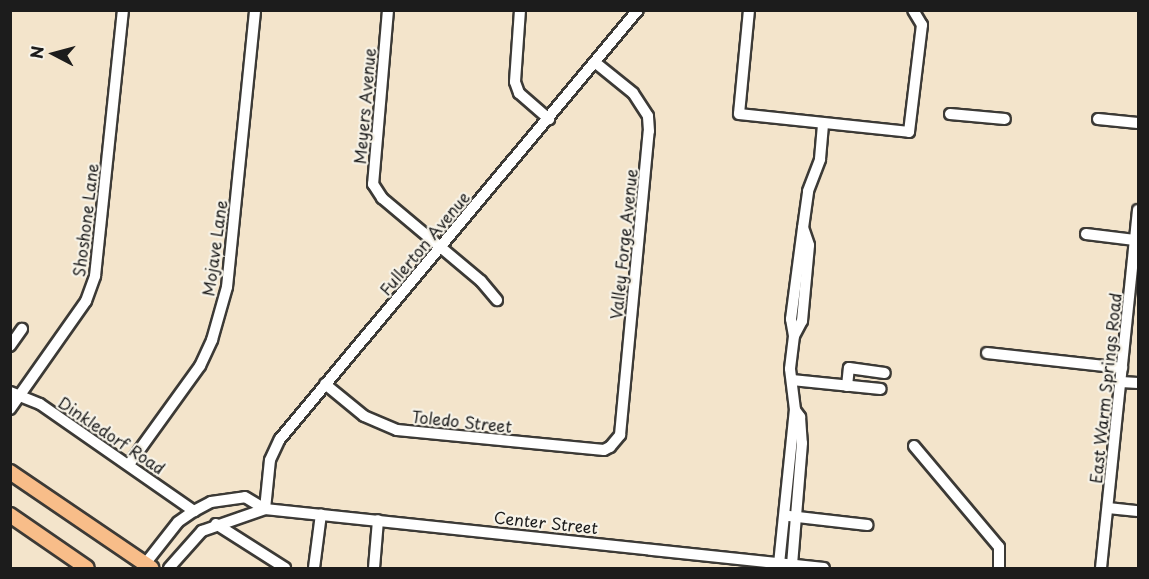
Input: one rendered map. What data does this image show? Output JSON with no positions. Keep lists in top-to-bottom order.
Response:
{
  "streets": {
    "street": [
      "Meyers Avenue",
      "Shoshone Lane",
      "Fullerton Avenue",
      "Valley Forge Avenue",
      "Mojave Lane",
      "East Warm Springs Road",
      "Toledo Street",
      "Dinkledorf Road",
      "Center Street"
    ]
  },
  "crossings": [
    ["Meyers Avenue", "Fullerton Avenue"],
    ["Shoshone Lane", "Dinkledorf Road"],
    ["Fullerton Avenue", "Valley Forge Avenue"],
    ["Fullerton Avenue", "Toledo Street"],
    ["Fullerton Avenue", "Center Street"],
    ["Valley Forge Avenue", "Toledo Street"],
    ["Mojave Lane", "Dinkledorf Road"],
    ["Dinkledorf Road", "Center Street"]
  ],
  "north": "left"
}
